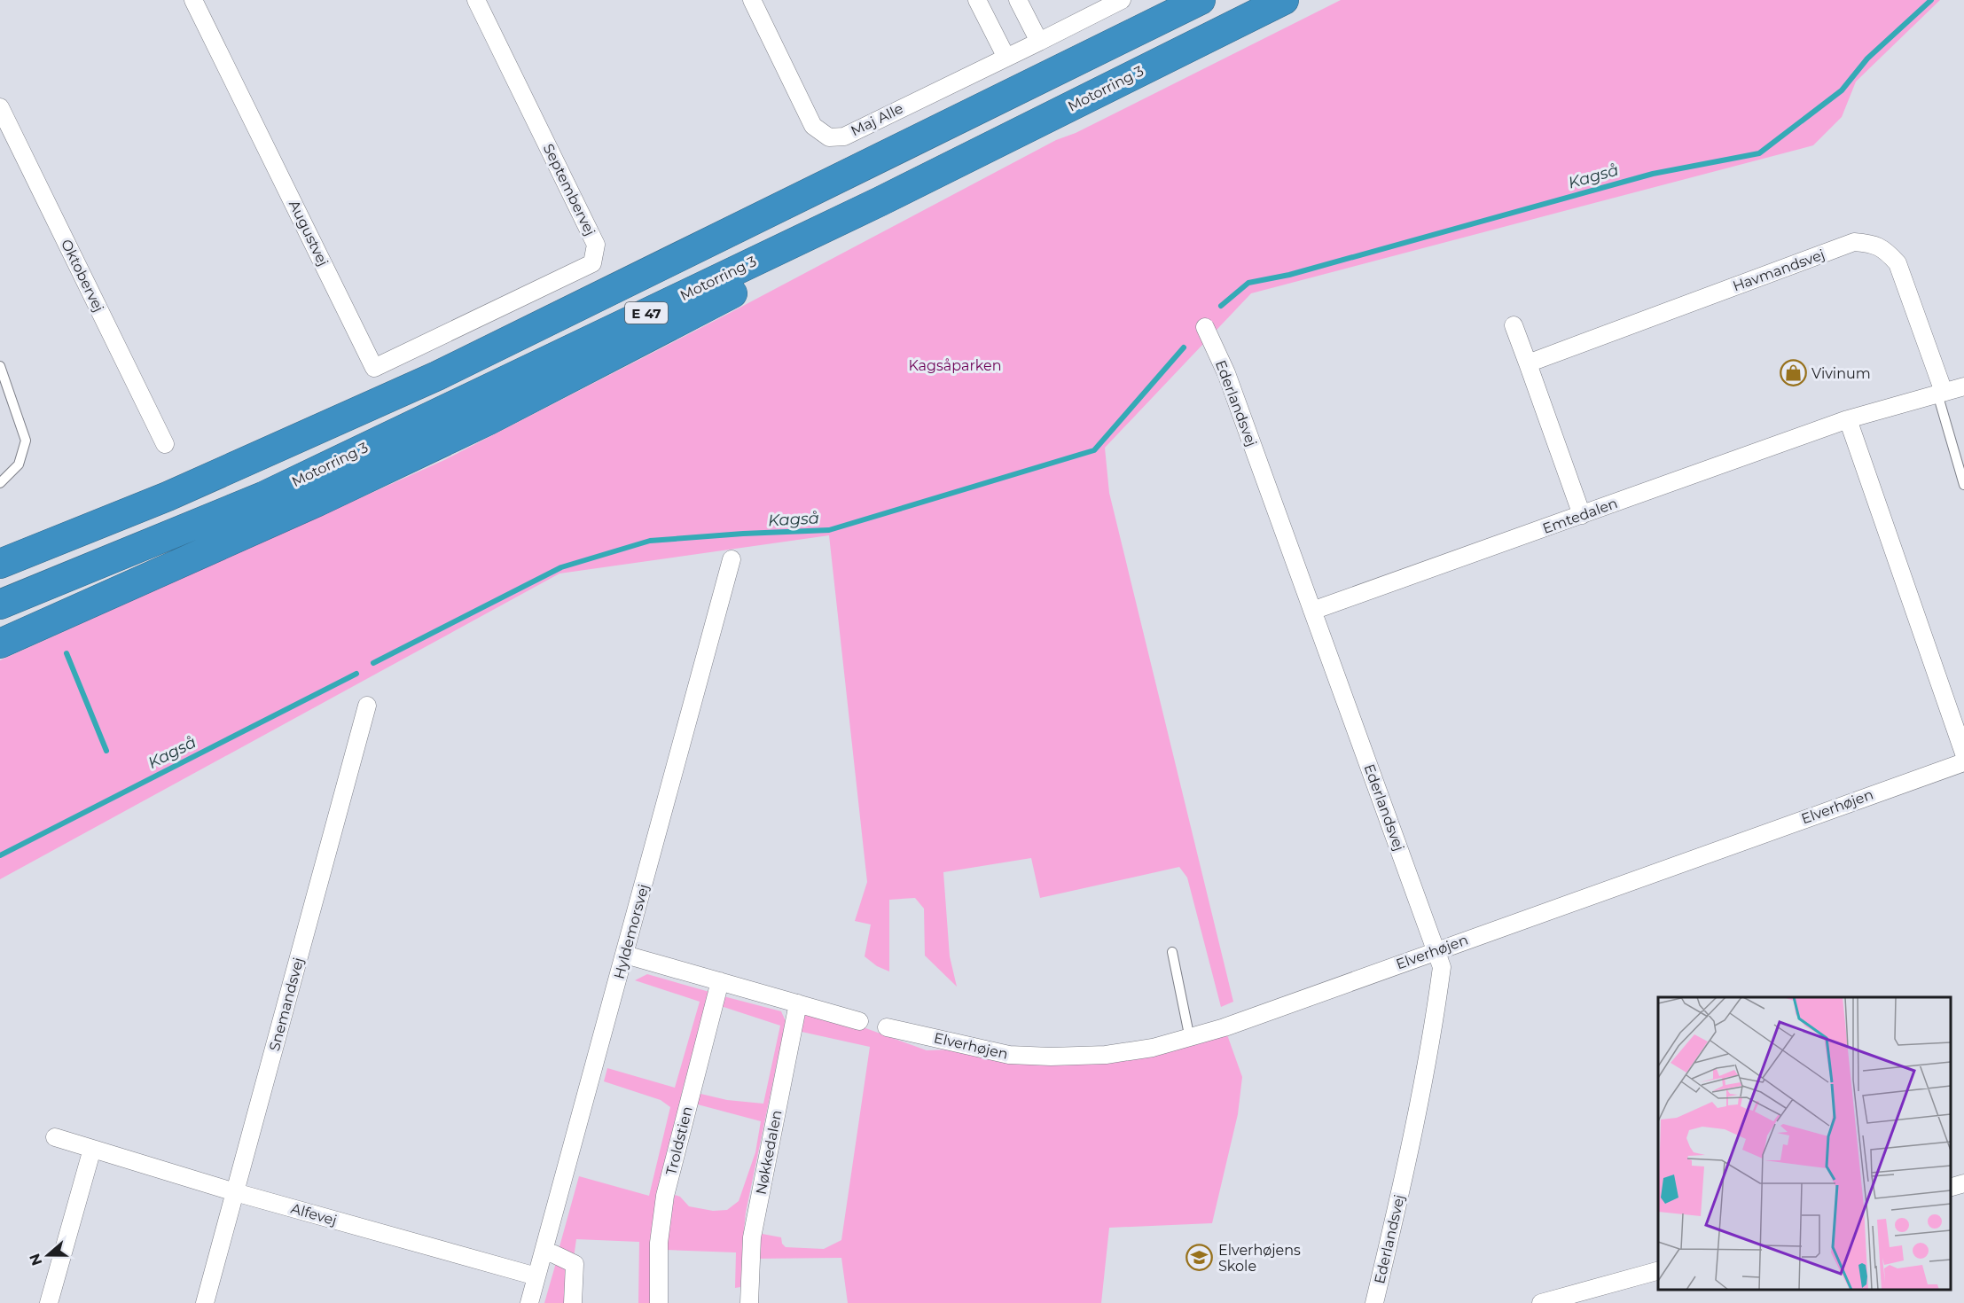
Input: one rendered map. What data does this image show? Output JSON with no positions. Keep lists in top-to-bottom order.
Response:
{
  "streets": {
    "highway": ["Motorring 3", "E 47"],
    "street": [
      "Maj Alle",
      "Septembervej",
      "Augustvej",
      "Havmandsvej",
      "Oktobervej",
      "Ederlandsvej",
      "Emtedalen",
      "Elverhøjen",
      "Hyldemorsvej",
      "Snemandsvej",
      "Troldstien",
      "Nøkkedalen",
      "Alfevej"
    ]
  },
  "crossings": [
    ["Septembervej", "Augustvej"],
    ["Havmandsvej", "Emtedalen"],
    ["Ederlandsvej", "Emtedalen"],
    ["Ederlandsvej", "Elverhøjen"],
    ["Hyldemorsvej", "Alfevej"],
    ["Snemandsvej", "Alfevej"]
  ],
  "water": ["Kagså"],
  "parks": ["Kagsåparken"],
  "places": {
    "shop": ["Vivinum"],
    "school or university": ["Elverhøjens Skole"]
  },
  "north": "left"
}
